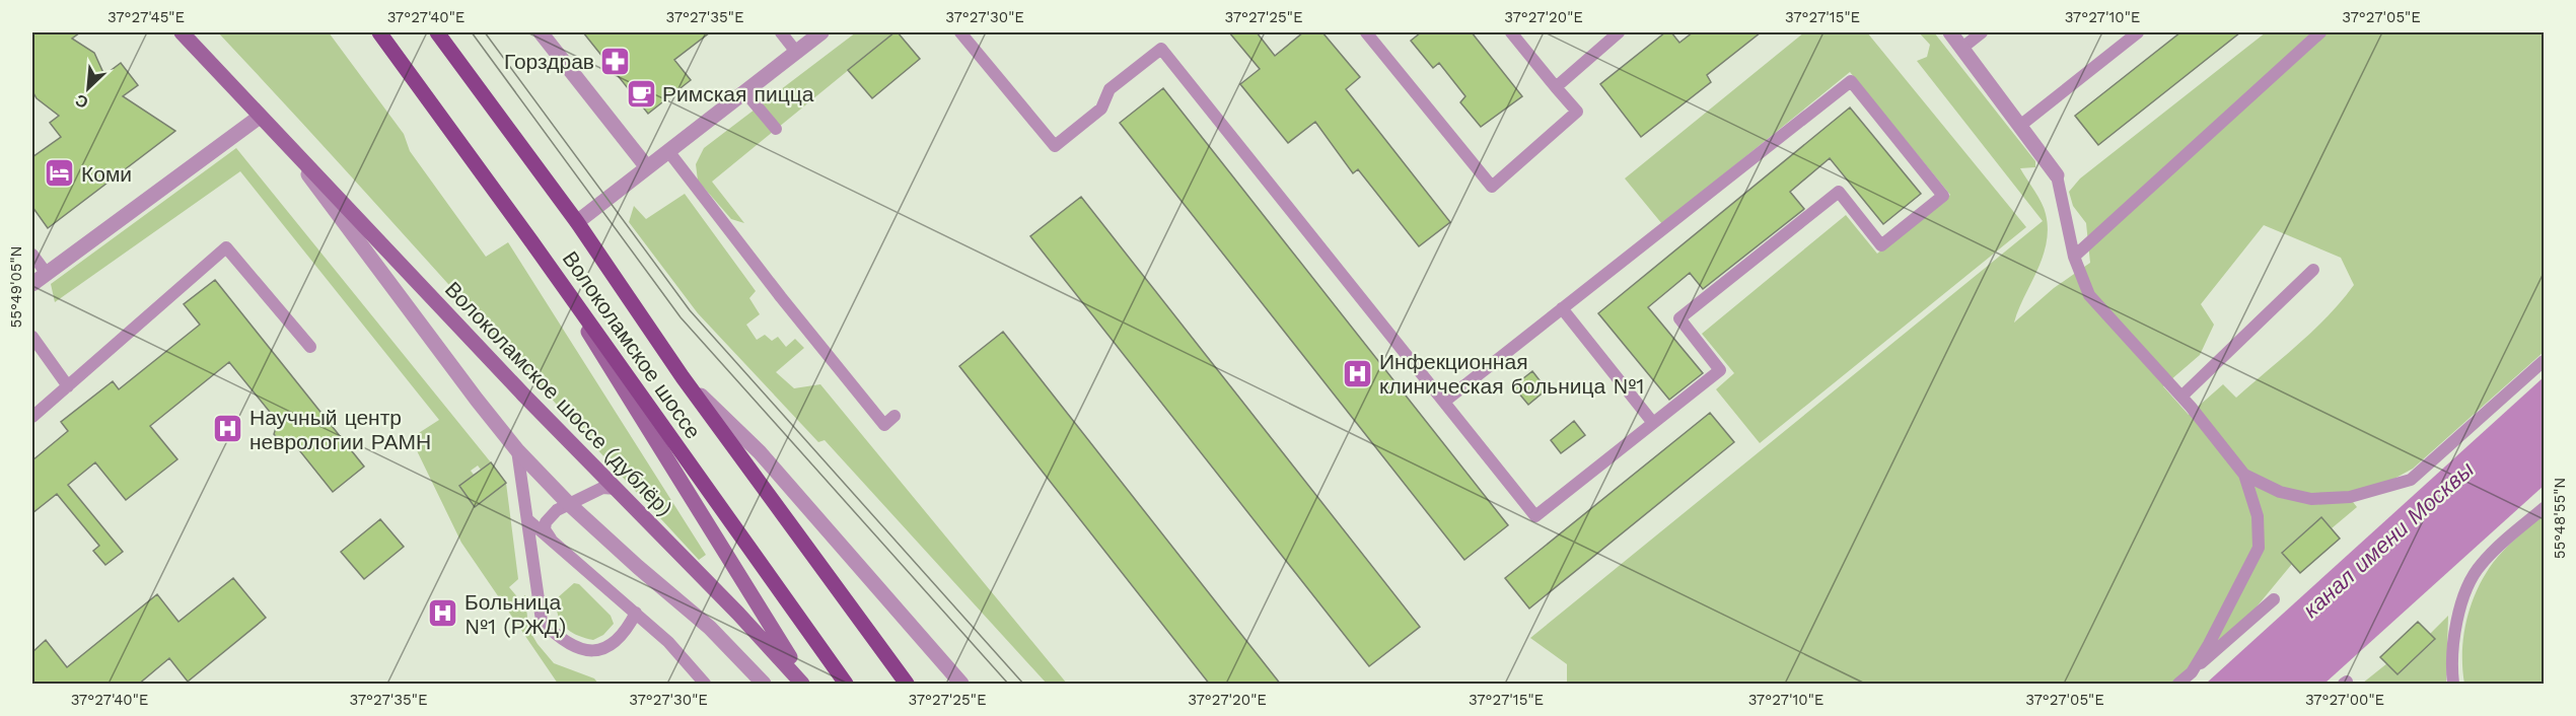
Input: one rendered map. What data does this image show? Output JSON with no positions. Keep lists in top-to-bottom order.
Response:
{
  "streets": {
    "main road": ["Волоколамское шоссе"],
    "street": ["Волоколамское шоссе (дублёр)"]
  },
  "water": ["канал имени Москвы"],
  "places": {
    "pharmacy": ["Горздрав"],
    "cafe": ["Римская пицца"],
    "hotel": ["Коми"],
    "hospital": ["Инфекционная клиническая больница №1", "Научный центр неврологии РАМН", "Больница №1 (РЖД)"]
  },
  "north": "bottom left",
  "coordinates": [
    "37°27'45\"E",
    "37°27'40\"E",
    "37°27'35\"E",
    "37°27'30\"E",
    "37°27'25\"E",
    "37°27'20\"E",
    "37°27'15\"E",
    "37°27'10\"E",
    "37°27'05\"E",
    "55°49'05\"N",
    "55°48'55\"N",
    "37°27'00\"E"
  ]
}
